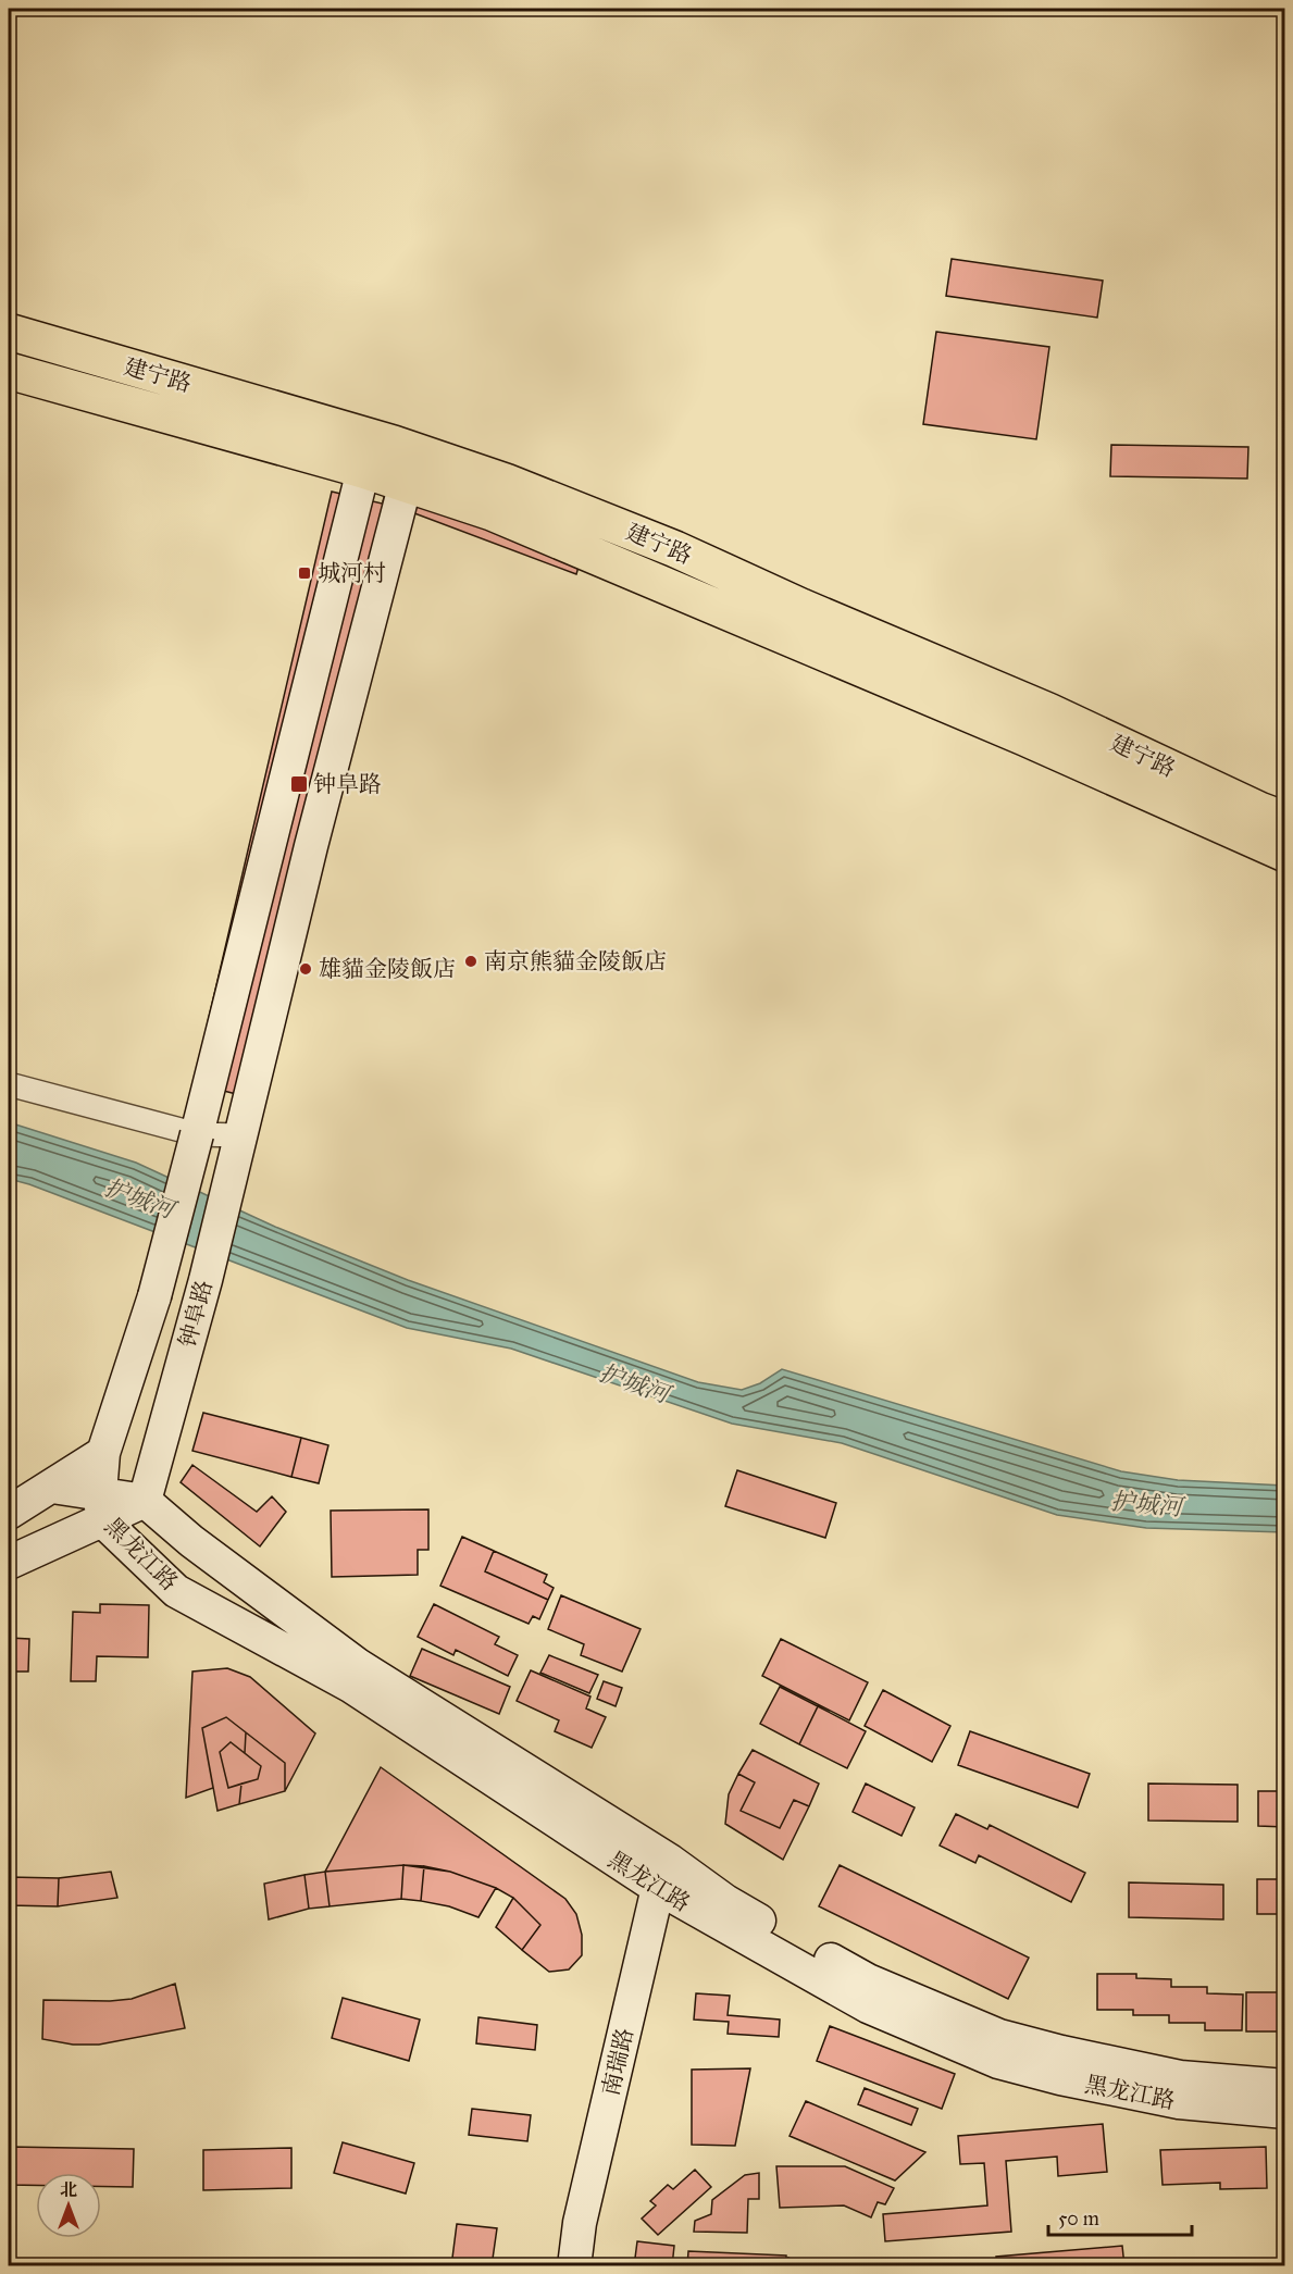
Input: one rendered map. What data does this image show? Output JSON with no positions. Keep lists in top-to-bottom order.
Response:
{
  "streets": {
    "main road": [
      "建宁路",
      "钟阜路",
      "黑龙江路",
      "南瑞路"
    ]
  },
  "crossings": [
    ["建宁路", "钟阜路"],
    ["钟阜路", "黑龙江路"],
    ["黑龙江路", "南瑞路"]
  ],
  "water": ["护城河"],
  "places": {
    "transit": ["城河村", "钟阜路"],
    "other": ["南京熊貓金陵飯店", "雄貓金陵飯店"]
  },
  "scale_bar": "50 m",
  "north": "top"
}
